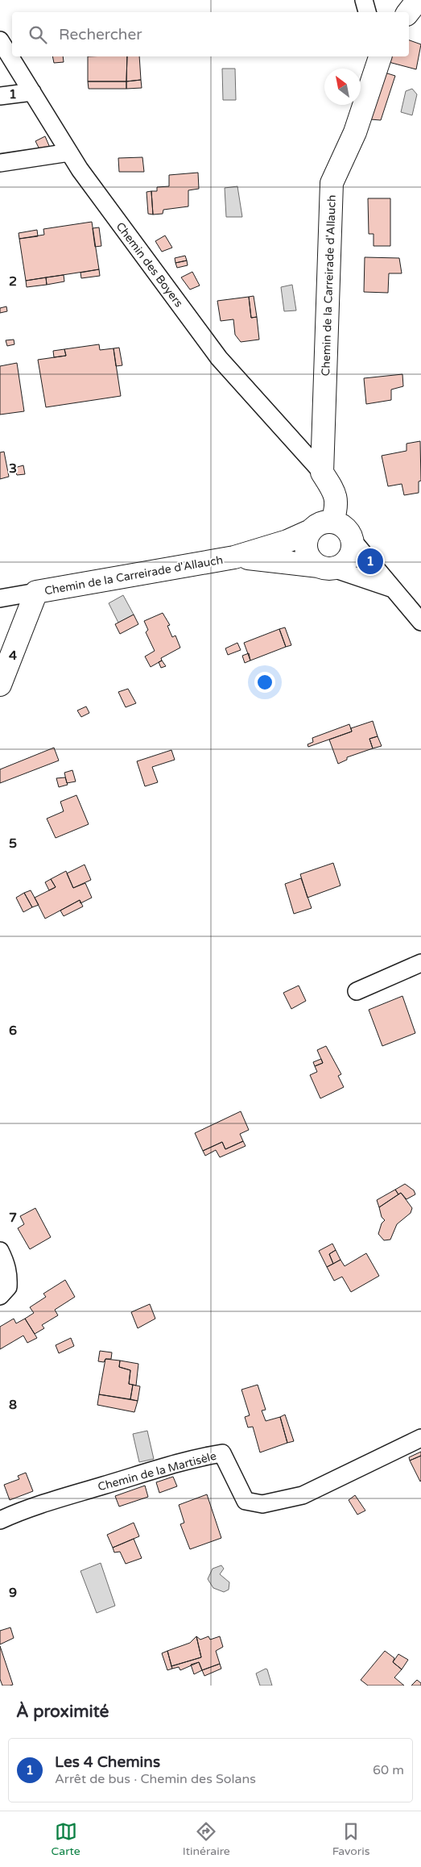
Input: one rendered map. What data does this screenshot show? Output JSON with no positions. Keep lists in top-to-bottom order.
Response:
{
  "streets": {
    "street": ["Chemin des Boyers", "Chemin de la Carreirade d'Allauch", "Chemin de la Martisèle"]
  },
  "crossings": [
    ["Chemin des Boyers", "Chemin de la Carreirade d'Allauch"]
  ],
  "north": "top left",
  "page": {
    "search": "Rechercher",
    "pins": "1",
    "heading": "À proximité",
    "list": [
      {
        "mark": "1",
        "name": "Les 4 Chemins",
        "note": "Arrêt de bus · Chemin des Solans",
        "value": "60 m"
      }
    ],
    "nav": ["Carte", "Itinéraire", "Favoris"]
  },
  "grid": {
    "rows": [
      "1",
      "2",
      "3",
      "4",
      "5",
      "6",
      "7",
      "8",
      "9"
    ]
  }
}
